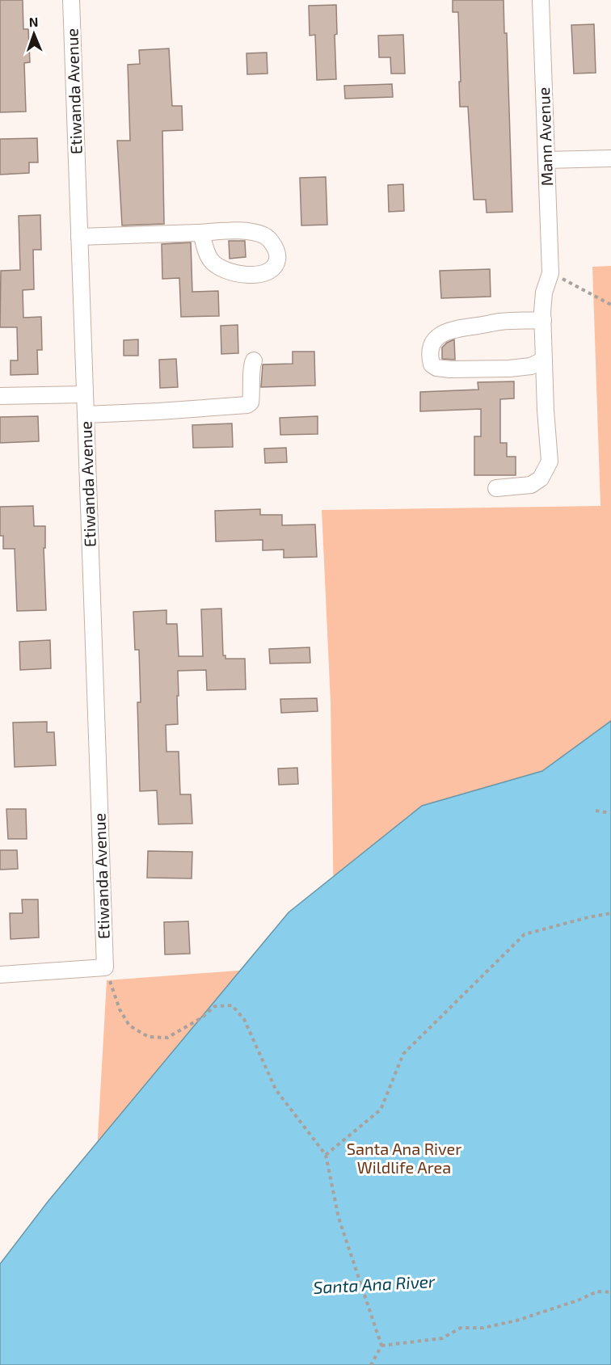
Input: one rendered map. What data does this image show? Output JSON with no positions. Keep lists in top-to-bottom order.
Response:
{
  "streets": {
    "street": ["Etiwanda Avenue", "Mann Avenue"]
  },
  "water": ["Santa Ana River"],
  "parks": ["Santa Ana River Wildlife Area"],
  "north": "top"
}
